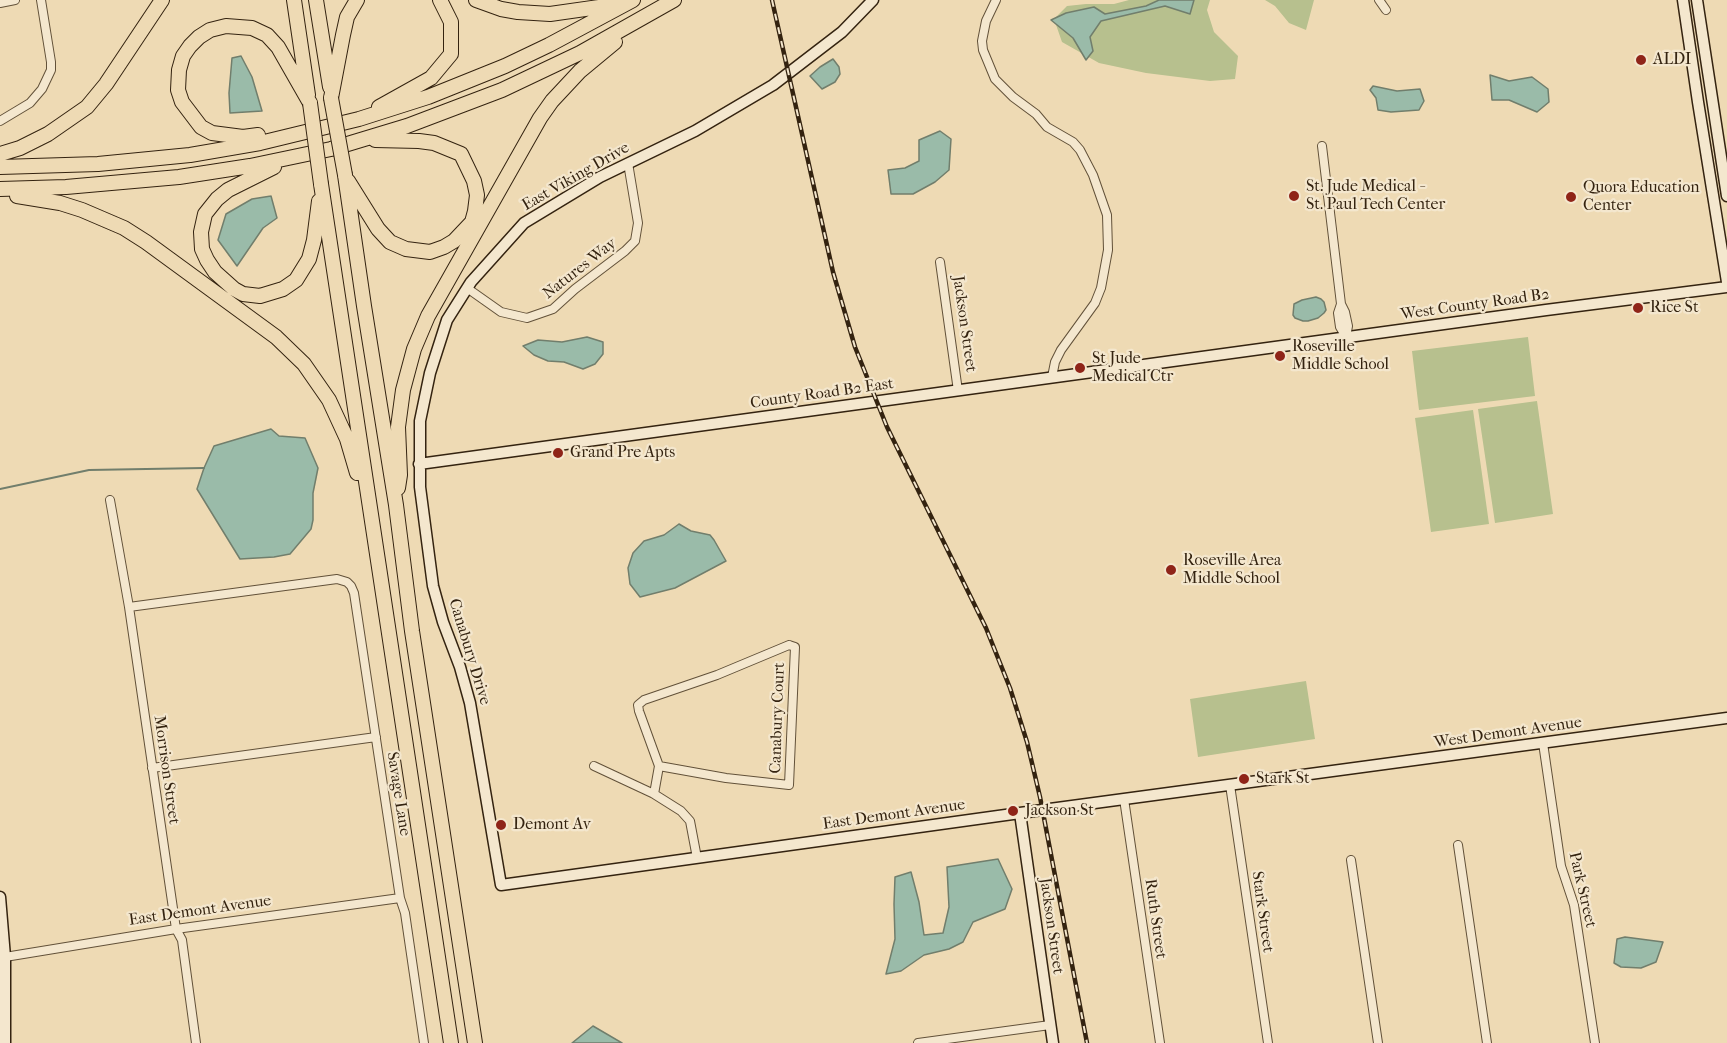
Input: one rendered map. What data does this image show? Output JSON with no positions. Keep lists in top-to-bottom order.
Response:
{
  "streets": {
    "street": [
      "East Viking Drive",
      "Natures Way",
      "West County Road B2",
      "Jackson Street",
      "County Road B2 East",
      "Canabury Drive",
      "Canabury Court",
      "West Demont Avenue",
      "Morrison Street",
      "Savage Lane",
      "East Demont Avenue",
      "Park Street",
      "Stark Street",
      "Ruth Street"
    ]
  },
  "crossings": [
    ["East Viking Drive", "Natures Way"],
    ["East Viking Drive", "County Road B2 East"],
    ["East Viking Drive", "Canabury Drive"],
    ["West County Road B2", "County Road B2 East"],
    ["Jackson Street", "County Road B2 East"],
    ["Jackson Street", "East Demont Avenue"],
    ["County Road B2 East", "Canabury Drive"],
    ["Canabury Drive", "East Demont Avenue"],
    ["West Demont Avenue", "East Demont Avenue"],
    ["West Demont Avenue", "Park Street"],
    ["Morrison Street", "Savage Lane"],
    ["Morrison Street", "East Demont Avenue"],
    ["Savage Lane", "East Demont Avenue"],
    ["East Demont Avenue", "Stark Street"],
    ["East Demont Avenue", "Ruth Street"]
  ],
  "places": [
    "ALDI",
    "St. Jude Medical - St. Paul Tech Center",
    "Quora Education Center",
    "Rice St",
    "Roseville Middle School",
    "St Jude Medical Ctr",
    "Grand Pre Apts",
    "Roseville Area Middle School",
    "Stark St",
    "Jackson St",
    "Demont Av"
  ]
}
